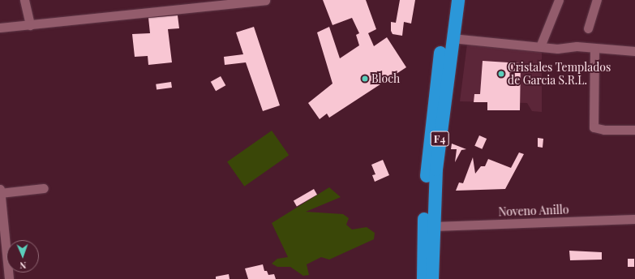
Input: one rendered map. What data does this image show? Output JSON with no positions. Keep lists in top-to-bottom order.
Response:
{
  "streets": {
    "highway": ["F4"],
    "street": ["Noveno Anillo"]
  },
  "crossings": [
    ["F4", "Noveno Anillo"]
  ],
  "places": ["Cristales Templados de Garcia S.R.L.", "Bloch"],
  "north": "bottom"
}
